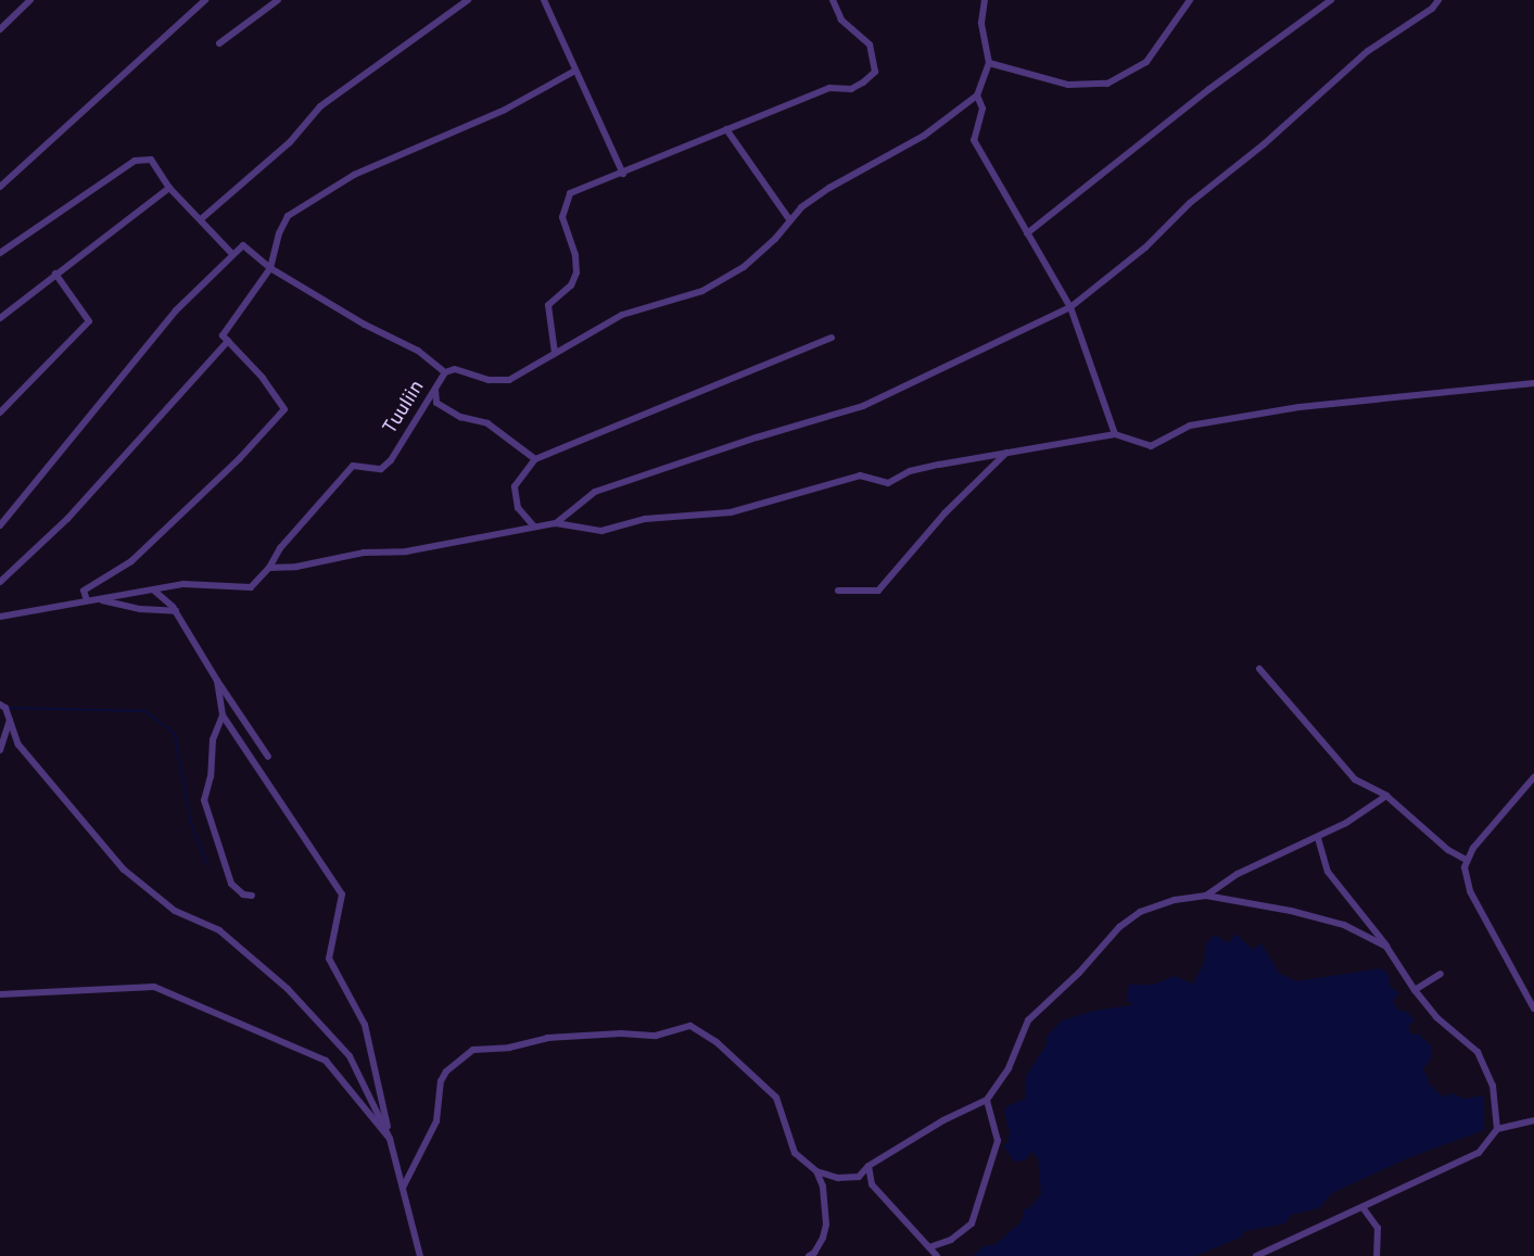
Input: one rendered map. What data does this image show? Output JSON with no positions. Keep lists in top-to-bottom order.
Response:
{
  "streets": {
    "street": ["Tuuliin"]
  }
}
